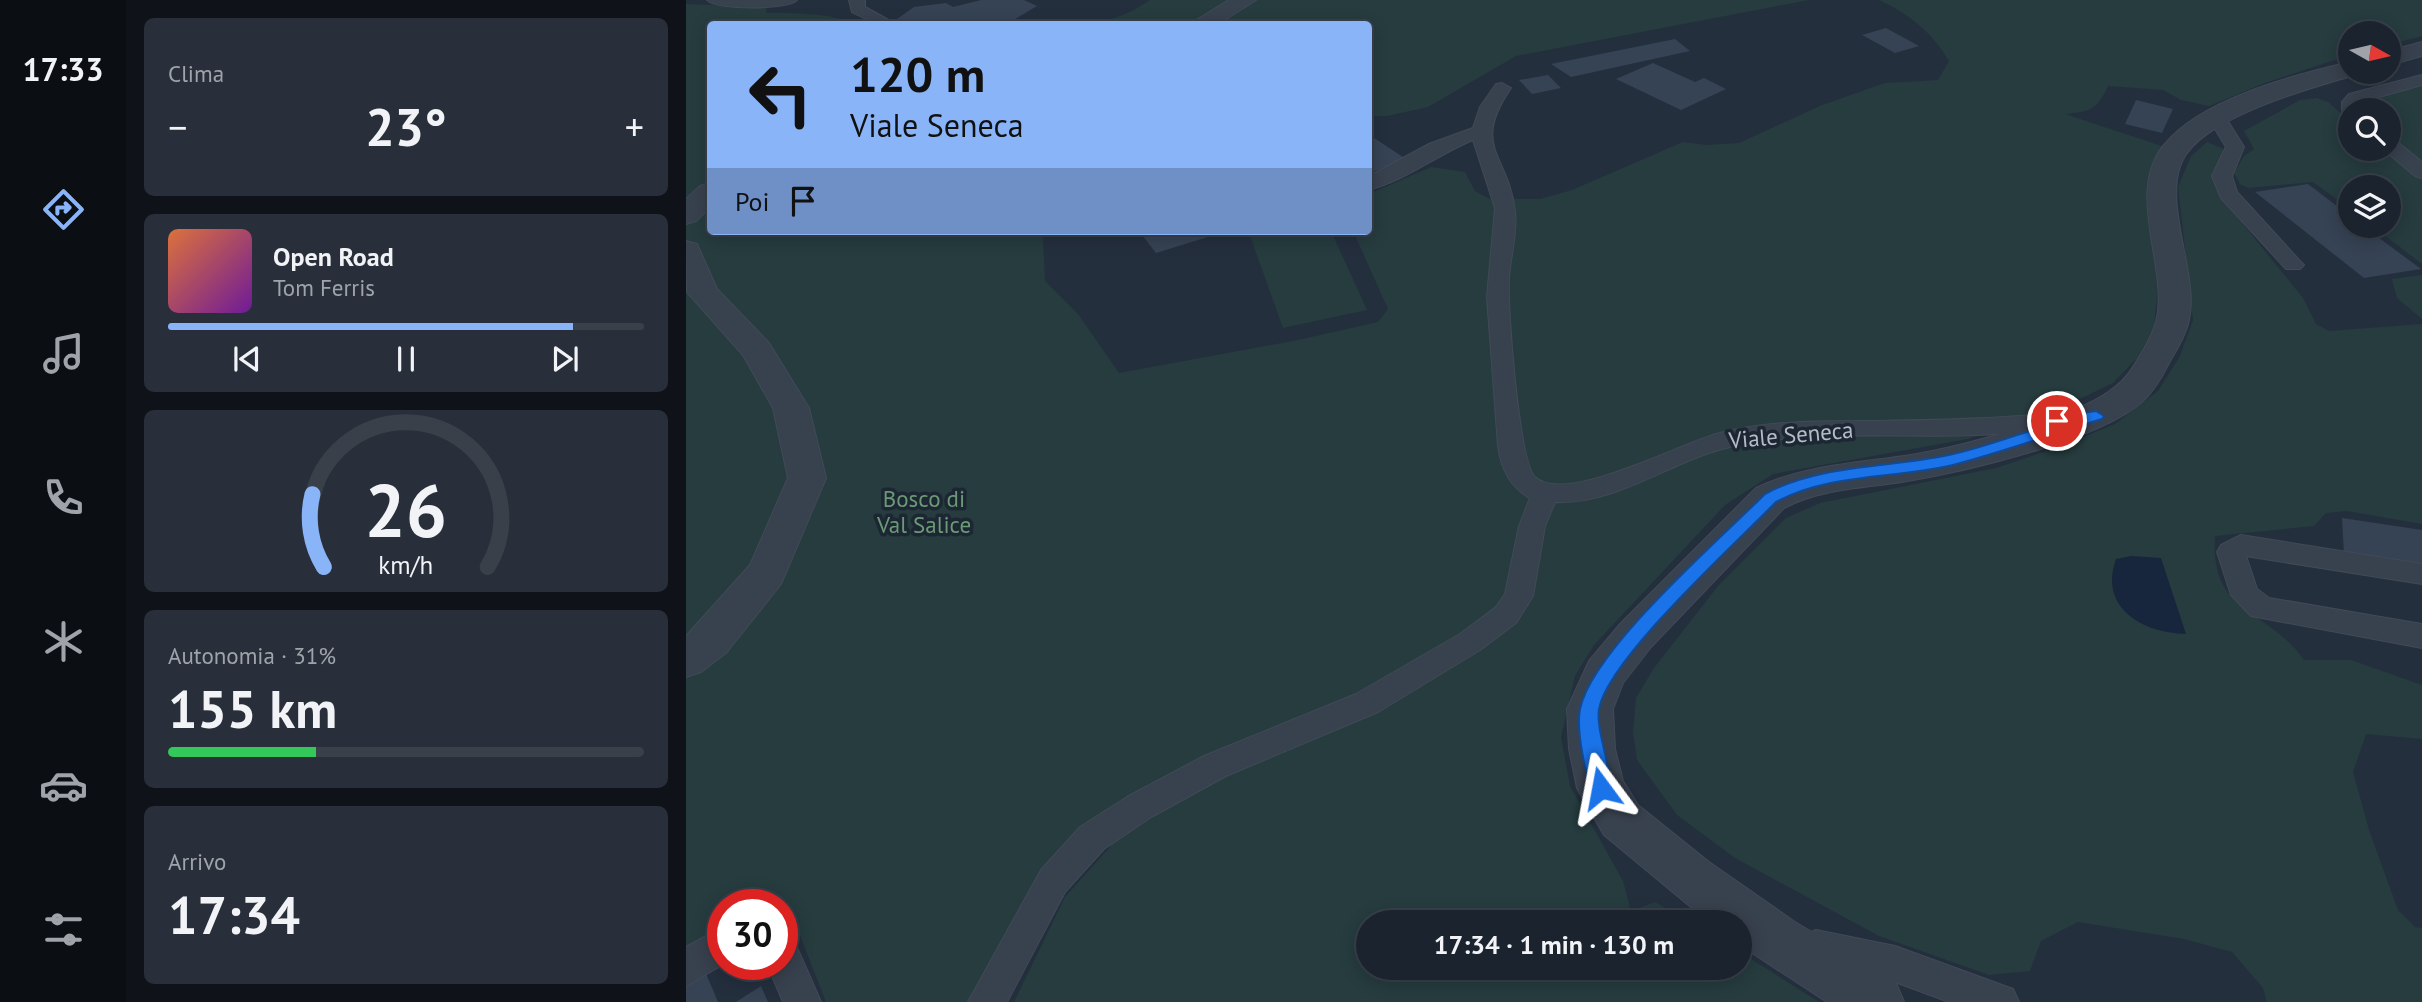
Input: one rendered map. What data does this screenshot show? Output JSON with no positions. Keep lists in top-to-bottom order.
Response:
{
  "streets": {
    "street": ["Viale Seneca"]
  },
  "parks": ["Bosco di Val Salice"],
  "north": "right",
  "page": {
    "tabs": "17:33",
    "tile": [
      "Clima",
      ["Autonomia · 31%", "155 km"],
      ["Arrivo", "17:34"]
    ],
    "turn": ["120 m", "Viale Seneca"],
    "heat": ["−", "23°", "+"],
    "then": "Poi",
    "song": ["Open Road", "Tom Ferris"],
    "limit": "30",
    "trip": "17:34 · 1 min · 130 m",
    "gauge": ["26", "km/h"]
  }
}
